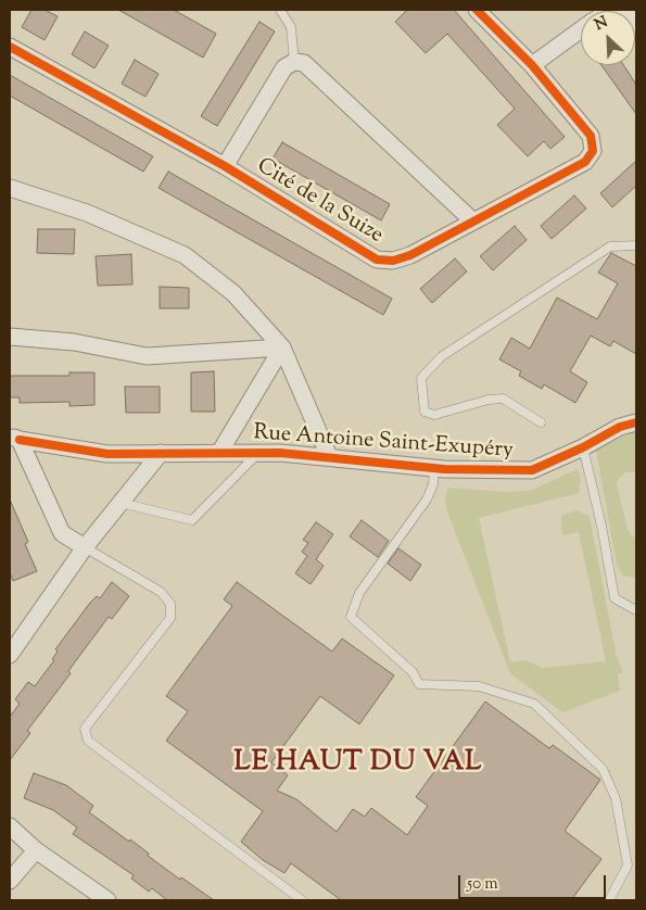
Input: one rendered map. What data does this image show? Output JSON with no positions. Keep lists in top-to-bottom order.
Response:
{
  "streets": {
    "street": ["Cité de la Suize", "Rue Antoine Saint-Exupéry"]
  },
  "districts": ["LE HAUT DU VAL"],
  "scale_bar": "50 m",
  "north": "top left"
}
